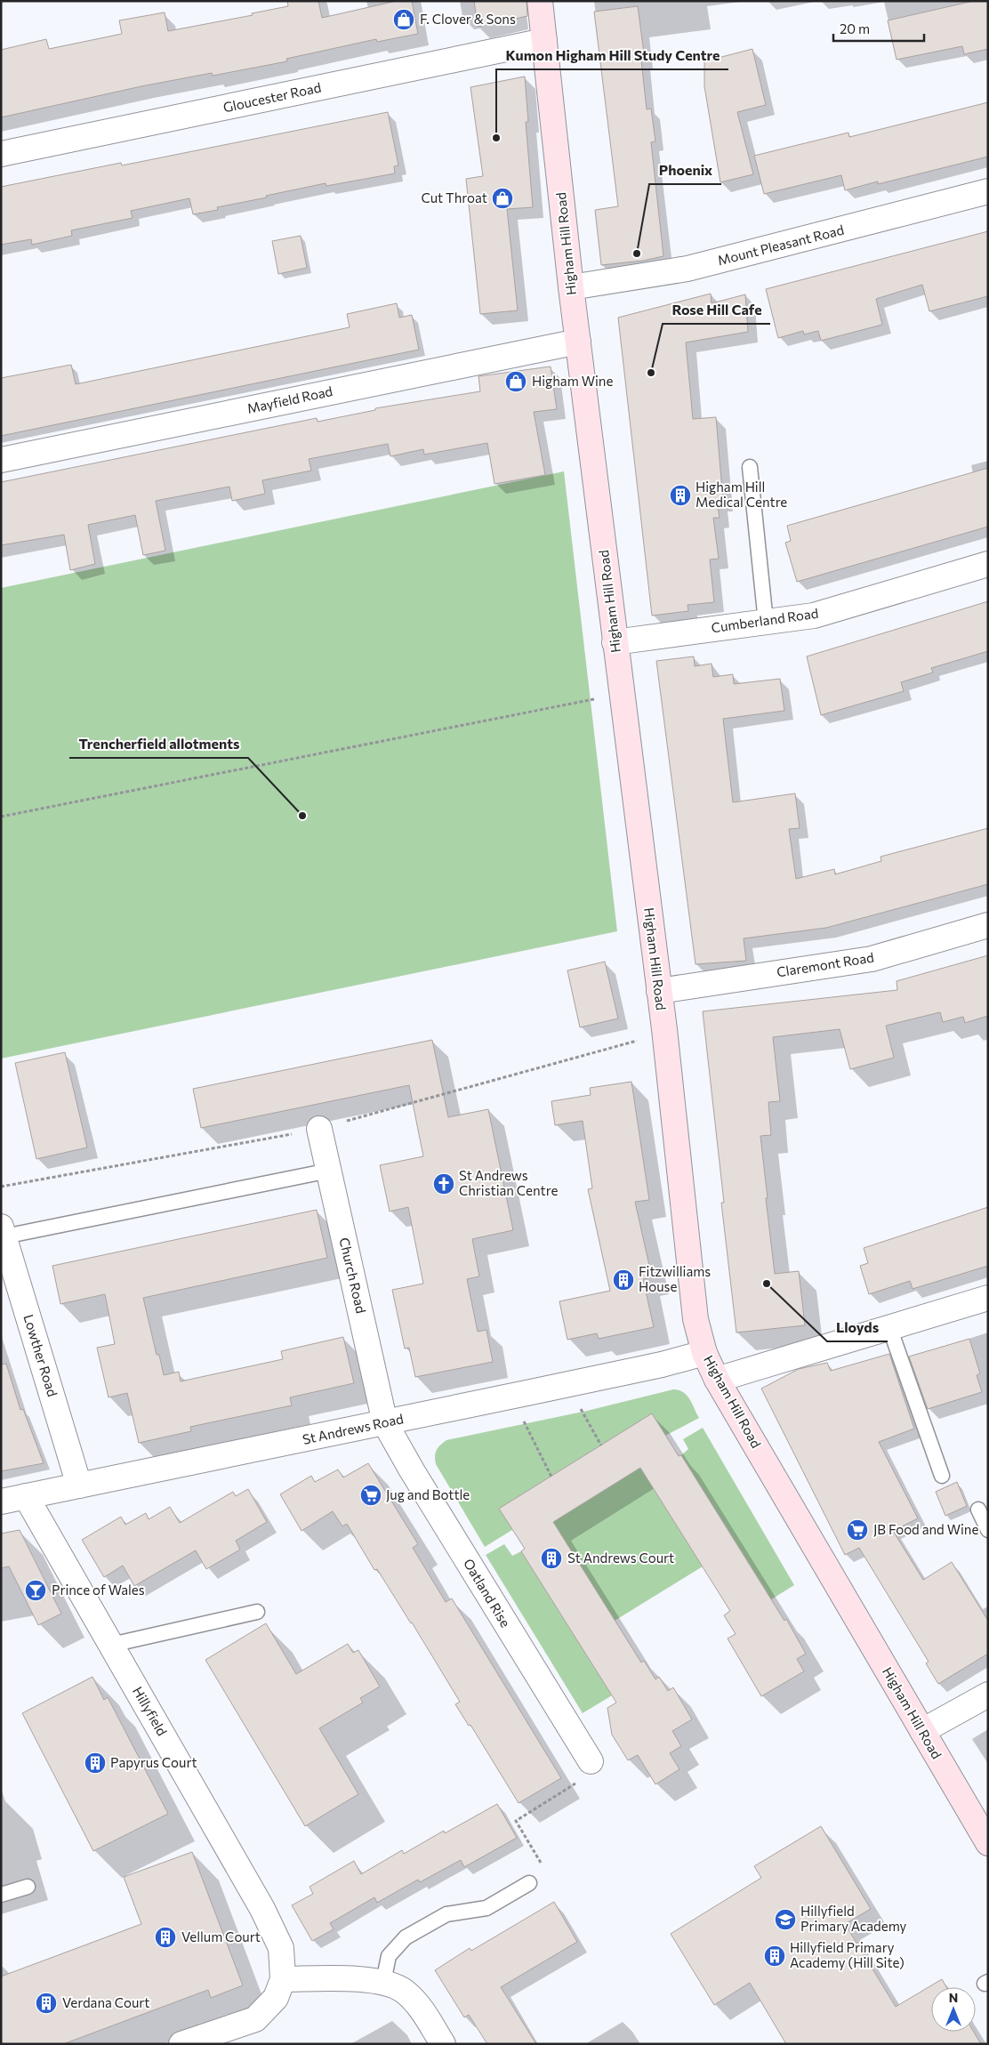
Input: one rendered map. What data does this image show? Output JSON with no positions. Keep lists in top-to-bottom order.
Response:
{
  "streets": {
    "street": [
      "Gloucester Road",
      "Higham Hill Road",
      "Mount Pleasant Road",
      "Mayfield Road",
      "Cumberland Road",
      "Claremont Road",
      "Church Road",
      "Lowther Road",
      "St Andrews Road",
      "Oatland Rise",
      "Hillyfield"
    ]
  },
  "crossings": [
    ["Gloucester Road", "Higham Hill Road"],
    ["Higham Hill Road", "Mount Pleasant Road"],
    ["Higham Hill Road", "Mayfield Road"],
    ["Higham Hill Road", "Cumberland Road"],
    ["Higham Hill Road", "Claremont Road"],
    ["Higham Hill Road", "St Andrews Road"],
    ["Church Road", "St Andrews Road"],
    ["Church Road", "Oatland Rise"],
    ["Lowther Road", "St Andrews Road"],
    ["St Andrews Road", "Oatland Rise"],
    ["St Andrews Road", "Hillyfield"]
  ],
  "places": {
    "shop": ["F. Clover & Sons", "Cut Throat", "Higham Wine"],
    "other": [
      "Kumon Higham Hill Study Centre",
      "Phoenix",
      "Rose Hill Cafe",
      "Trencherfield allotments",
      "Lloyds"
    ],
    "building": [
      "Higham Hill Medical Centre",
      "Fitzwilliams House",
      "St Andrews Court",
      "Papyrus Court",
      "Vellum Court",
      "Hillyfield Primary Academy (Hill Site)",
      "Verdana Court"
    ],
    "church": ["St Andrews Christian Centre"],
    "supermarket": ["Jug and Bottle", "JB Food and Wine"],
    "bar": ["Prince of Wales"],
    "school or university": ["Hillyfield Primary Academy"]
  },
  "scale_bar": "20 m",
  "north": "top"
}
